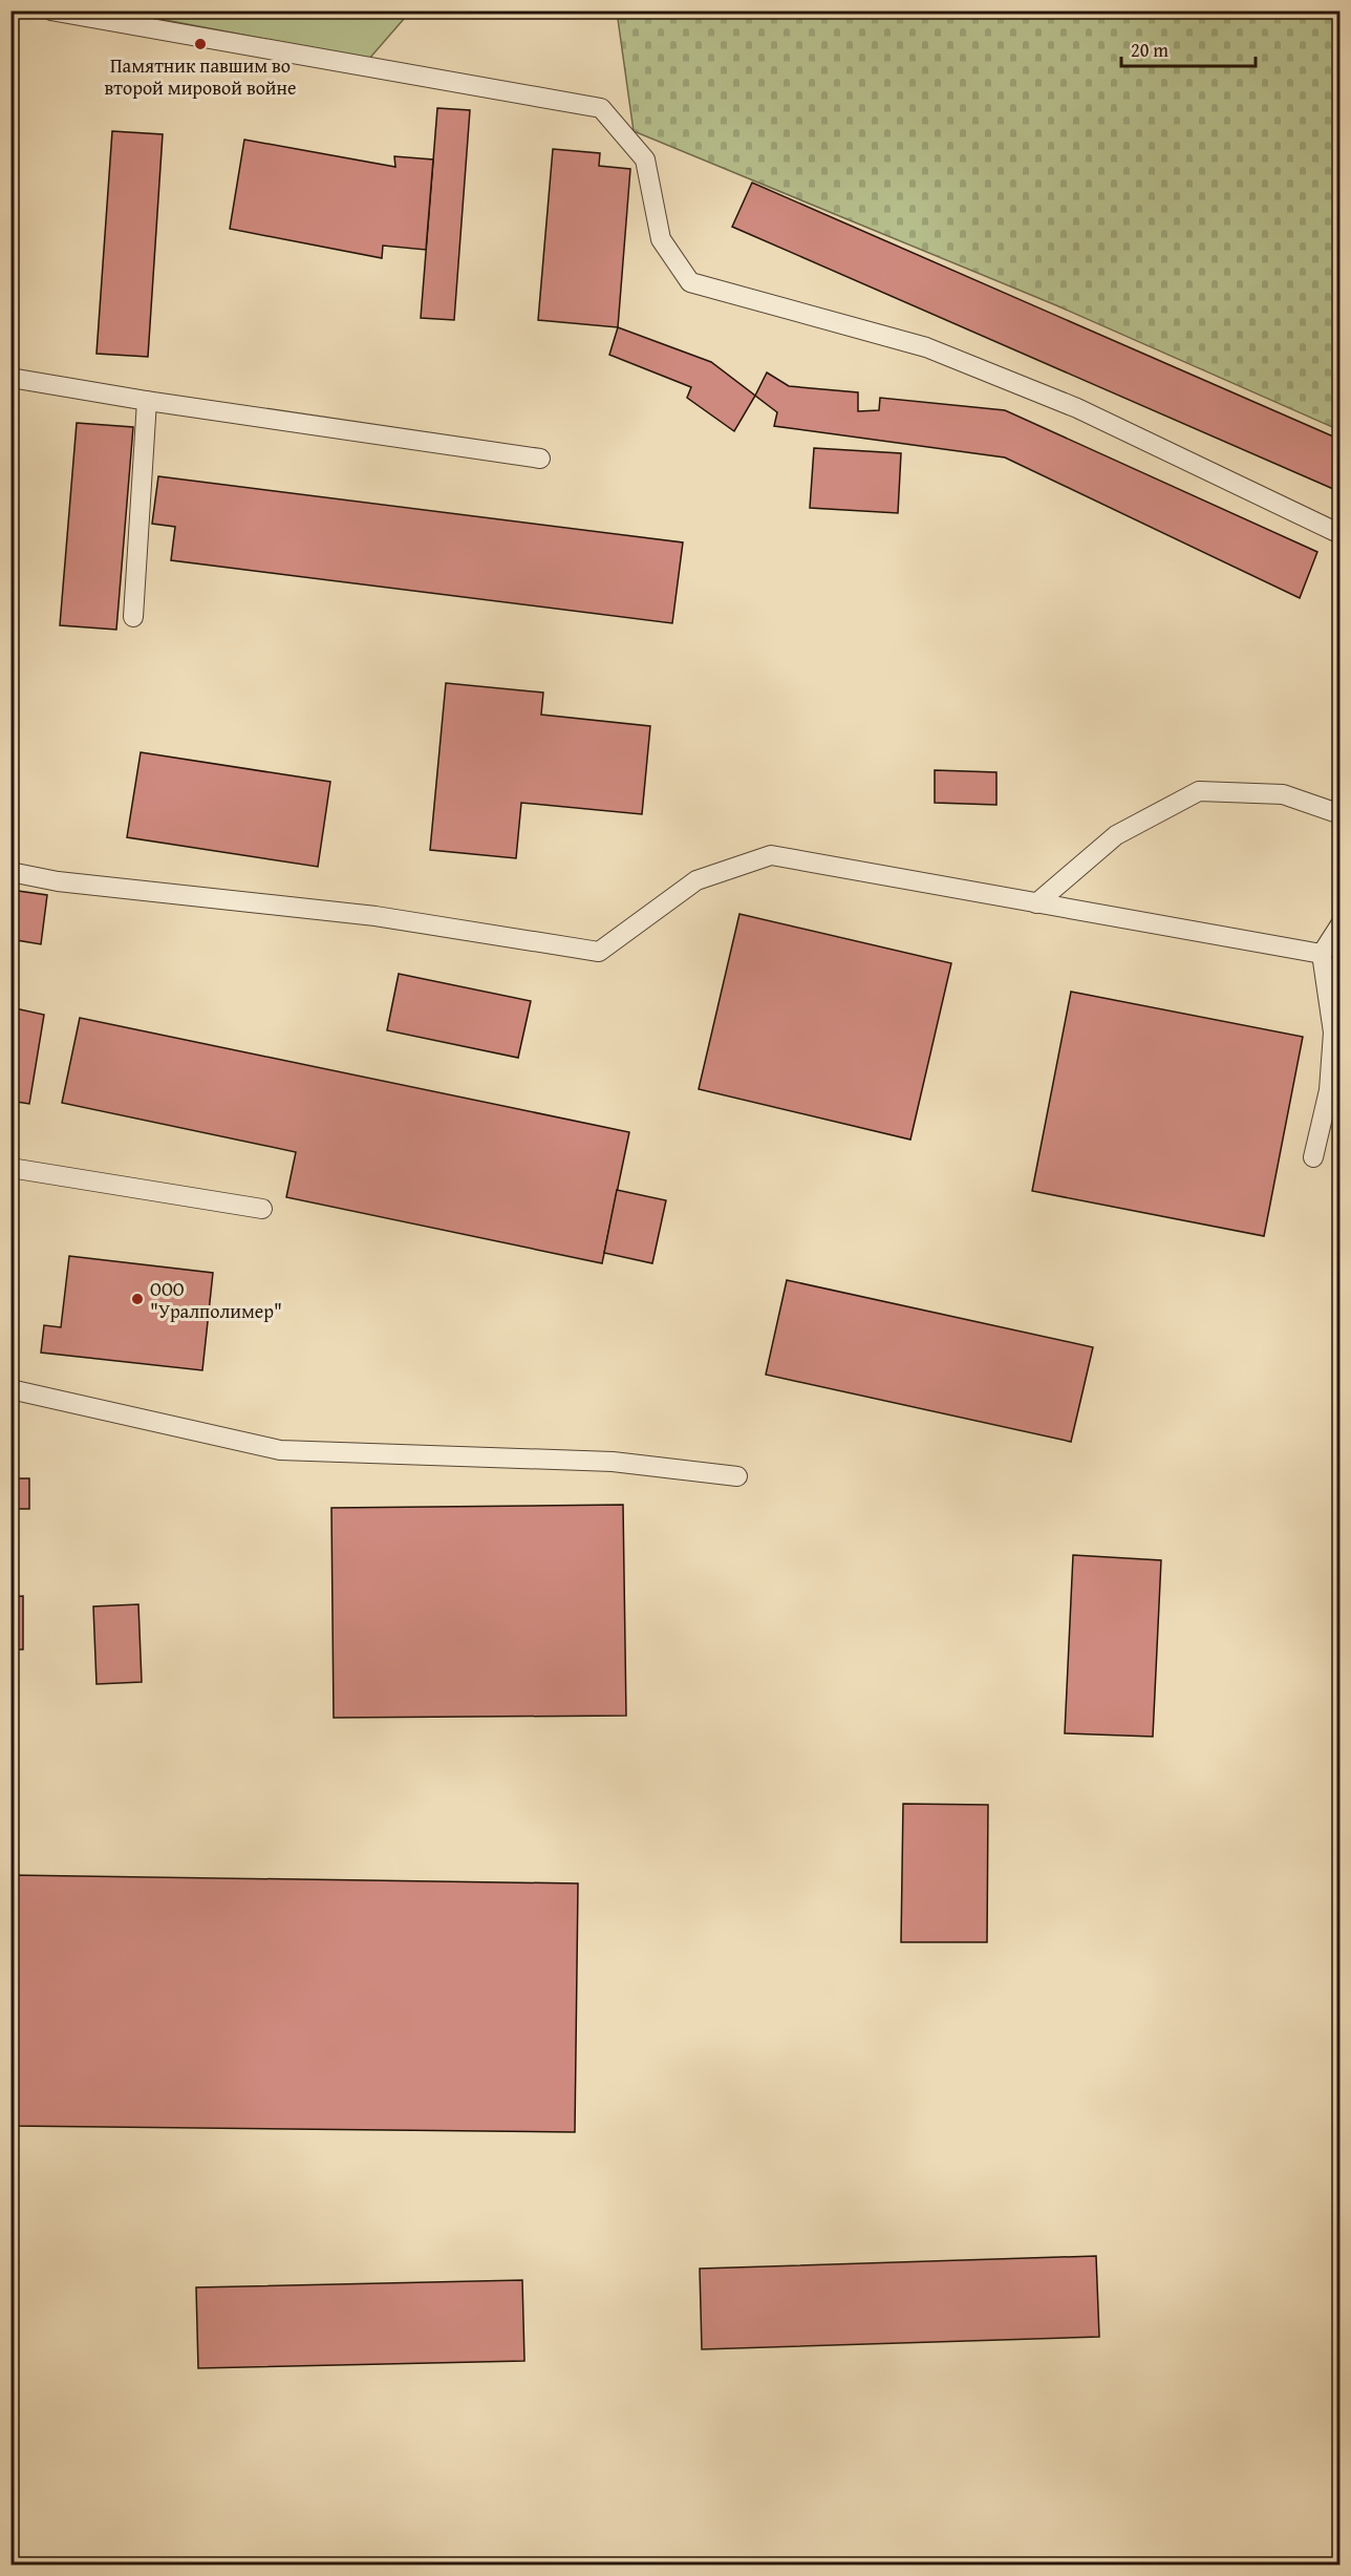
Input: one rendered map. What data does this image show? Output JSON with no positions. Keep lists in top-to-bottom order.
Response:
{
  "places": ["Памятник павшим во второй мировой войне", "OOO \"Уралполимер\""],
  "scale_bar": "20 m"
}
